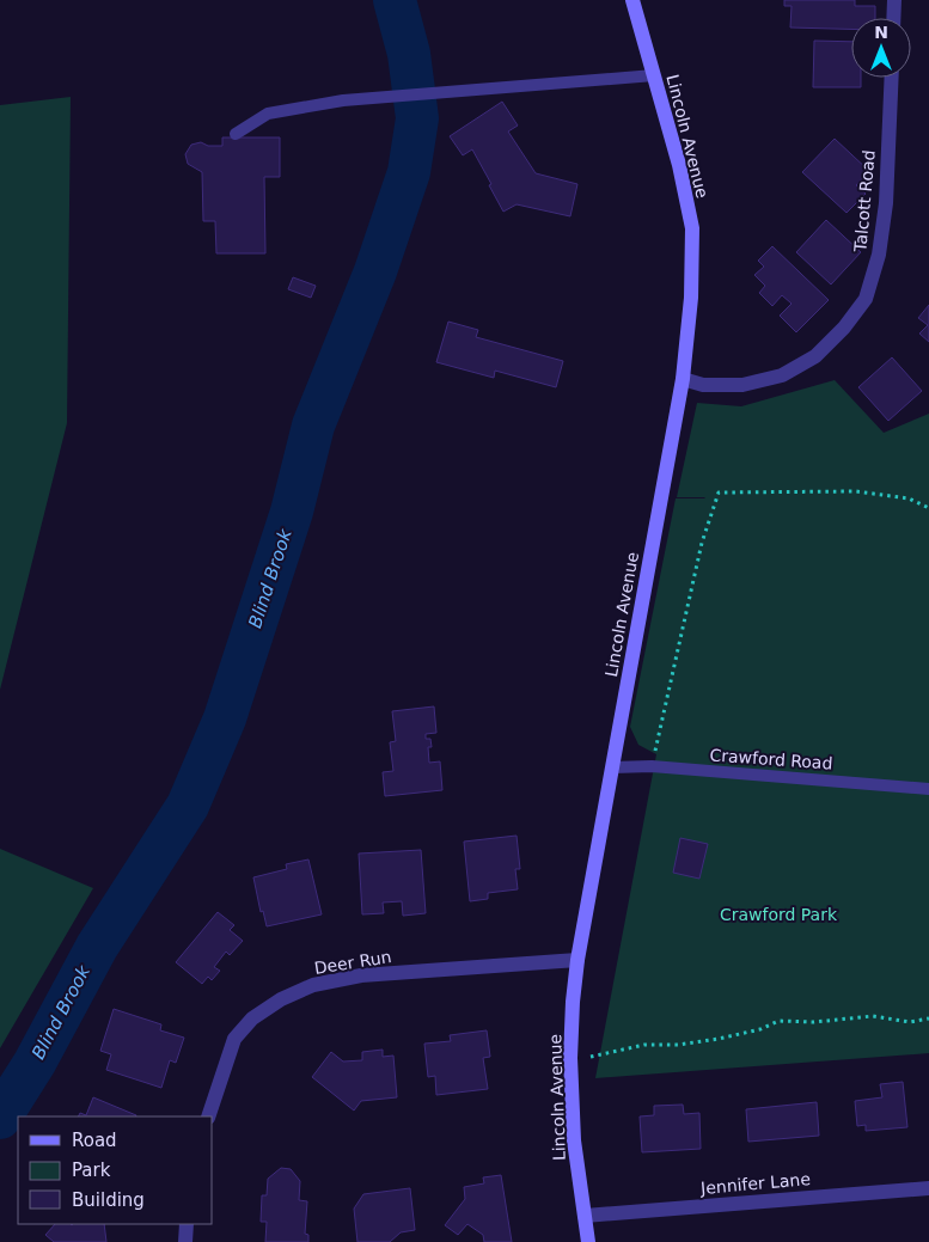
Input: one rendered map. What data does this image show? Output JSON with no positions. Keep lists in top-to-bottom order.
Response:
{
  "streets": {
    "street": [
      "Lincoln Avenue",
      "Talcott Road",
      "Deer Run",
      "Jennifer Lane"
    ],
    "lane": ["Crawford Road"]
  },
  "crossings": [
    ["Lincoln Avenue", "Talcott Road"],
    ["Lincoln Avenue", "Crawford Road"],
    ["Lincoln Avenue", "Deer Run"],
    ["Lincoln Avenue", "Jennifer Lane"]
  ],
  "water": ["Blind Brook"],
  "parks": ["Crawford Park"],
  "legend": ["Road", "Park", "Building"],
  "north": "top"
}
